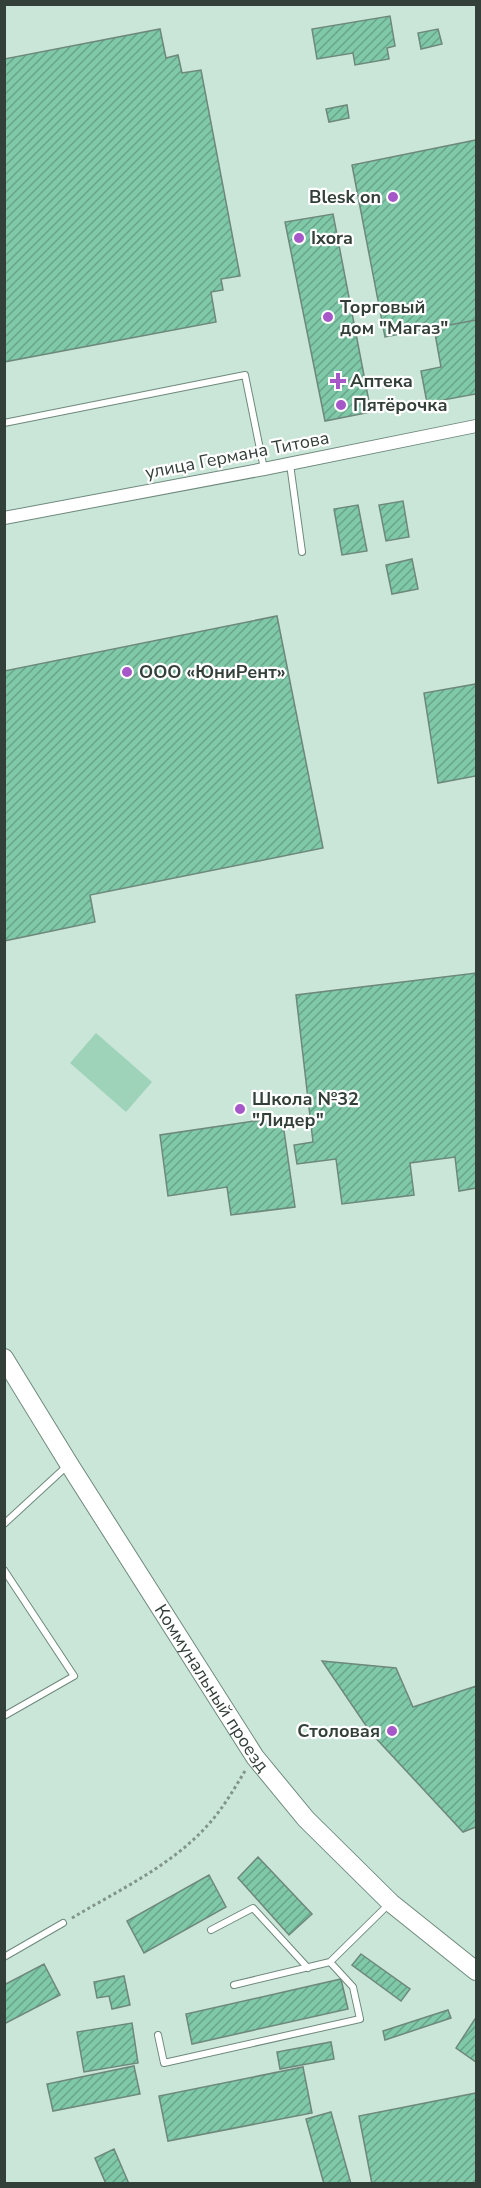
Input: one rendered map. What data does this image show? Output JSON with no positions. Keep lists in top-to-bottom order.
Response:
{
  "streets": {
    "street": ["улица Германа Титова", "Коммунальный проезд"]
  },
  "places": {
    "other": [
      "Blesk on",
      "Ixora",
      "Торговый дом \"Магаз\"",
      "Пятёрочка",
      "ООО «ЮниРент»",
      "Школа №32 \"Лидер\"",
      "Столовая"
    ],
    "health": ["Аптека"]
  }
}
